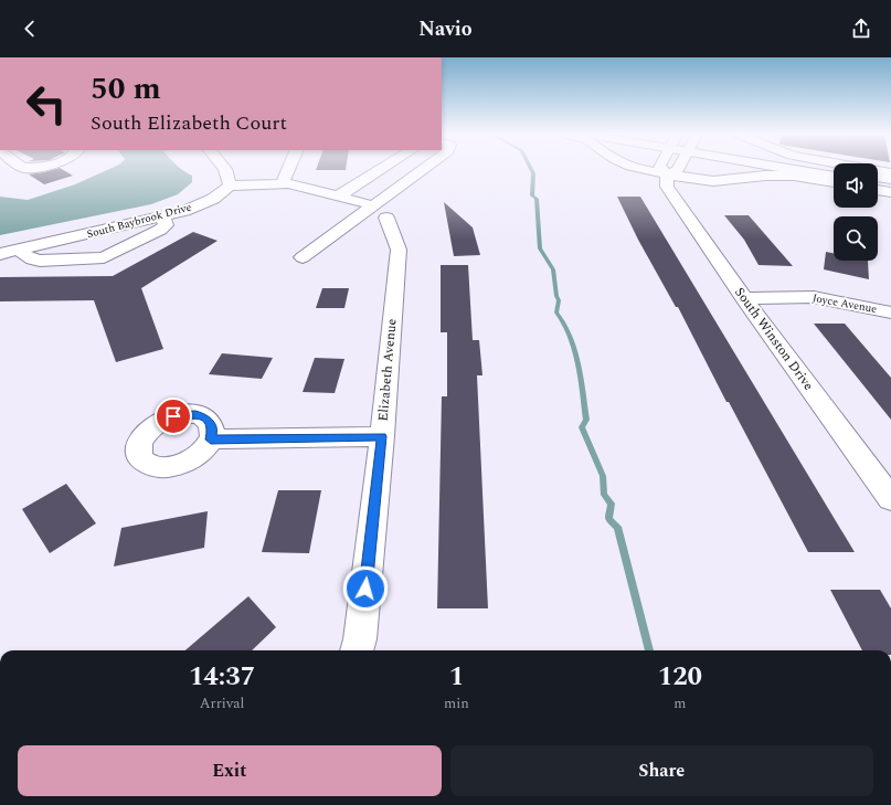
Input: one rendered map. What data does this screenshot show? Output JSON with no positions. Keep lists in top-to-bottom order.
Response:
{
  "streets": {
    "street": [
      "South Baybrook Drive",
      "Joyce Avenue",
      "South Winston Drive",
      "Elizabeth Avenue"
    ]
  },
  "crossings": [
    ["Joyce Avenue", "South Winston Drive"]
  ],
  "page": {
    "header": "Navio",
    "turn": ["50 m", "South Elizabeth Court"],
    "eta": [
      "14:37",
      "Arrival",
      "1",
      "min",
      "120",
      "m"
    ],
    "buttons": ["Exit", "Share"]
  }
}
